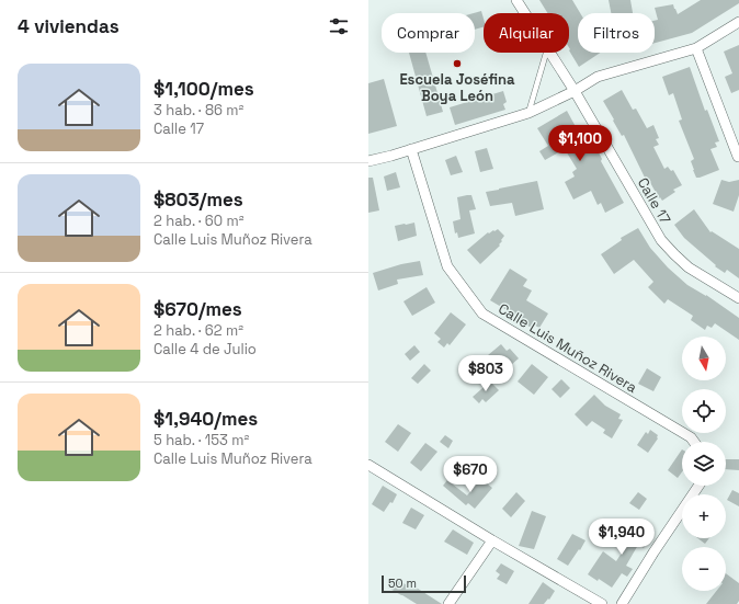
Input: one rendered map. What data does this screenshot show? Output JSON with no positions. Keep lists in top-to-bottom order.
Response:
{
  "streets": {
    "street": ["Calle 17", "Calle Luis Muñoz Rivera"]
  },
  "places": ["Escuela Joséfina Boya León"],
  "scale_bar": "50 m",
  "north": "bottom",
  "page": {
    "heading": "4 viviendas",
    "chip": ["Comprar", "Alquilar", "Filtros"],
    "list": [
      {
        "name": "$1,100/mes",
        "note": "3 hab. · 86 m² · Calle 17"
      },
      {
        "name": "$803/mes",
        "note": "2 hab. · 60 m² · Calle Luis Muñoz Rivera"
      },
      {
        "name": "$670/mes",
        "note": "2 hab. · 62 m² · Calle 4 de Julio"
      },
      {
        "name": "$1,940/mes",
        "note": "5 hab. · 153 m² · Calle Luis Muñoz Rivera"
      }
    ],
    "price": [
      "$1,100",
      "$803",
      "$670",
      "$1,940"
    ],
    "map_buttons": ["+", "−"],
    "scale": "50 m"
  }
}
